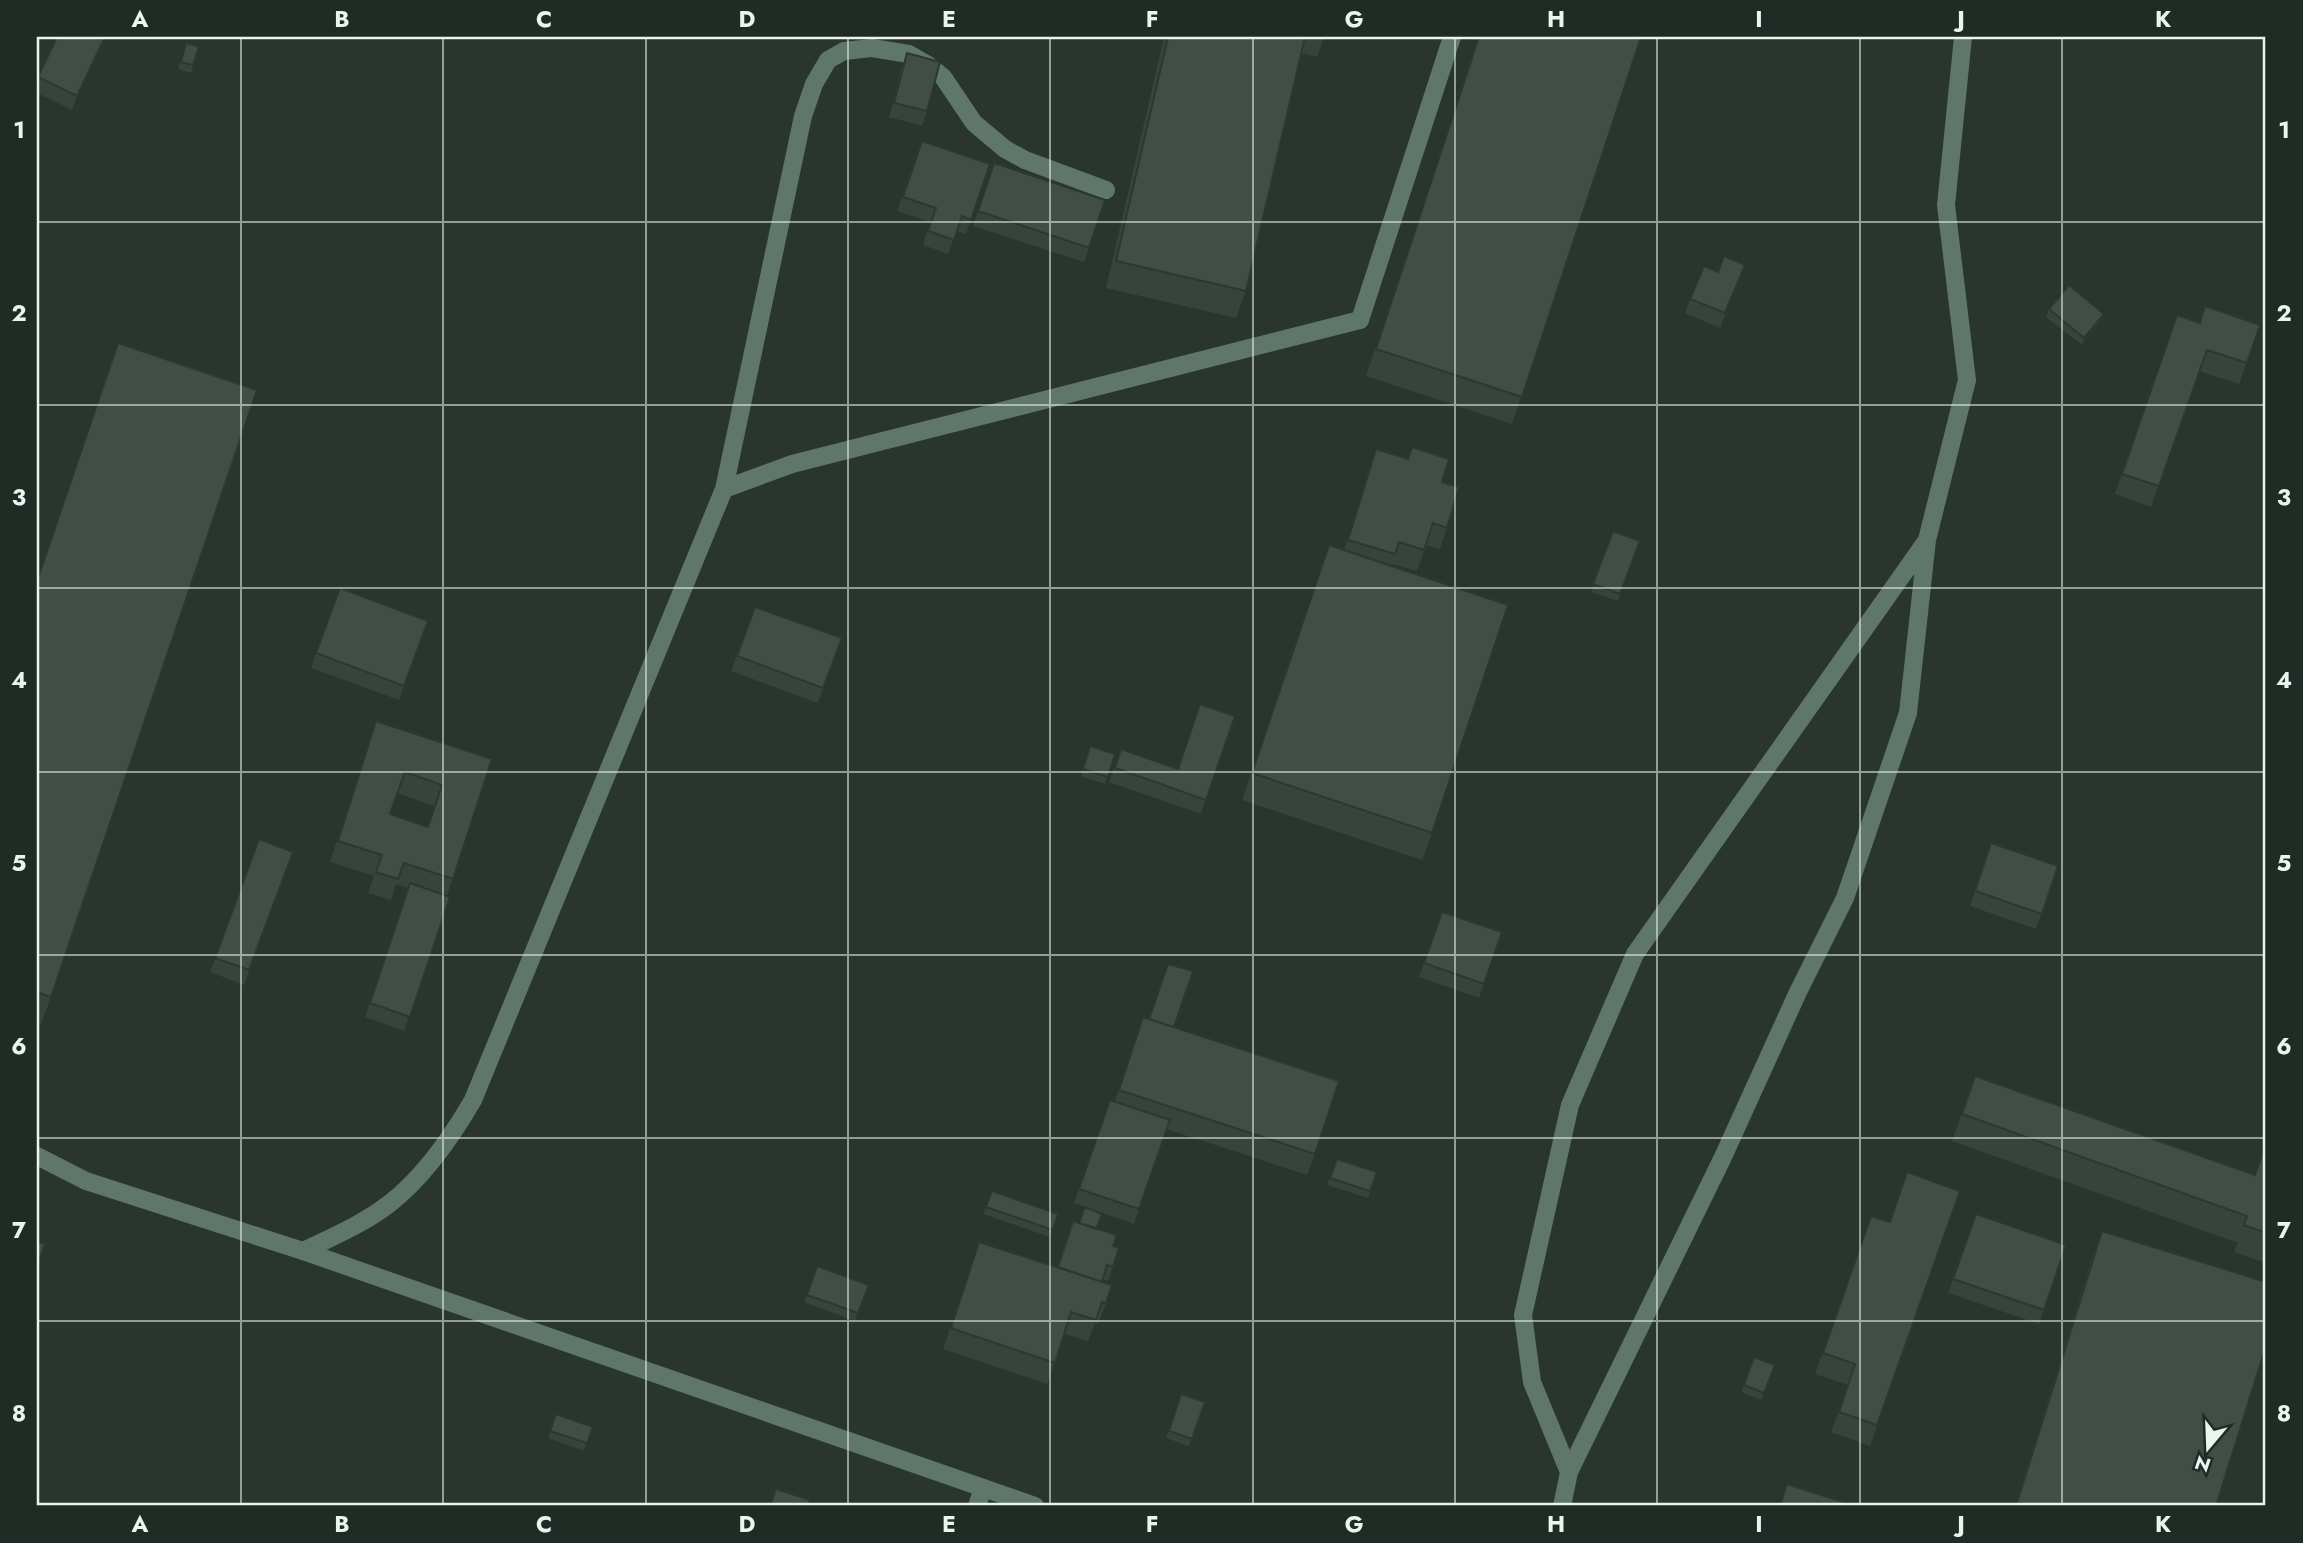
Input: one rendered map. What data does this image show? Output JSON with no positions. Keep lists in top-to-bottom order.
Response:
{
  "north": "bottom",
  "grid": {
    "columns": [
      "A",
      "B",
      "C",
      "D",
      "E",
      "F",
      "G",
      "H",
      "I",
      "J",
      "K"
    ],
    "rows": [
      "1",
      "2",
      "3",
      "4",
      "5",
      "6",
      "7",
      "8"
    ]
  }
}
